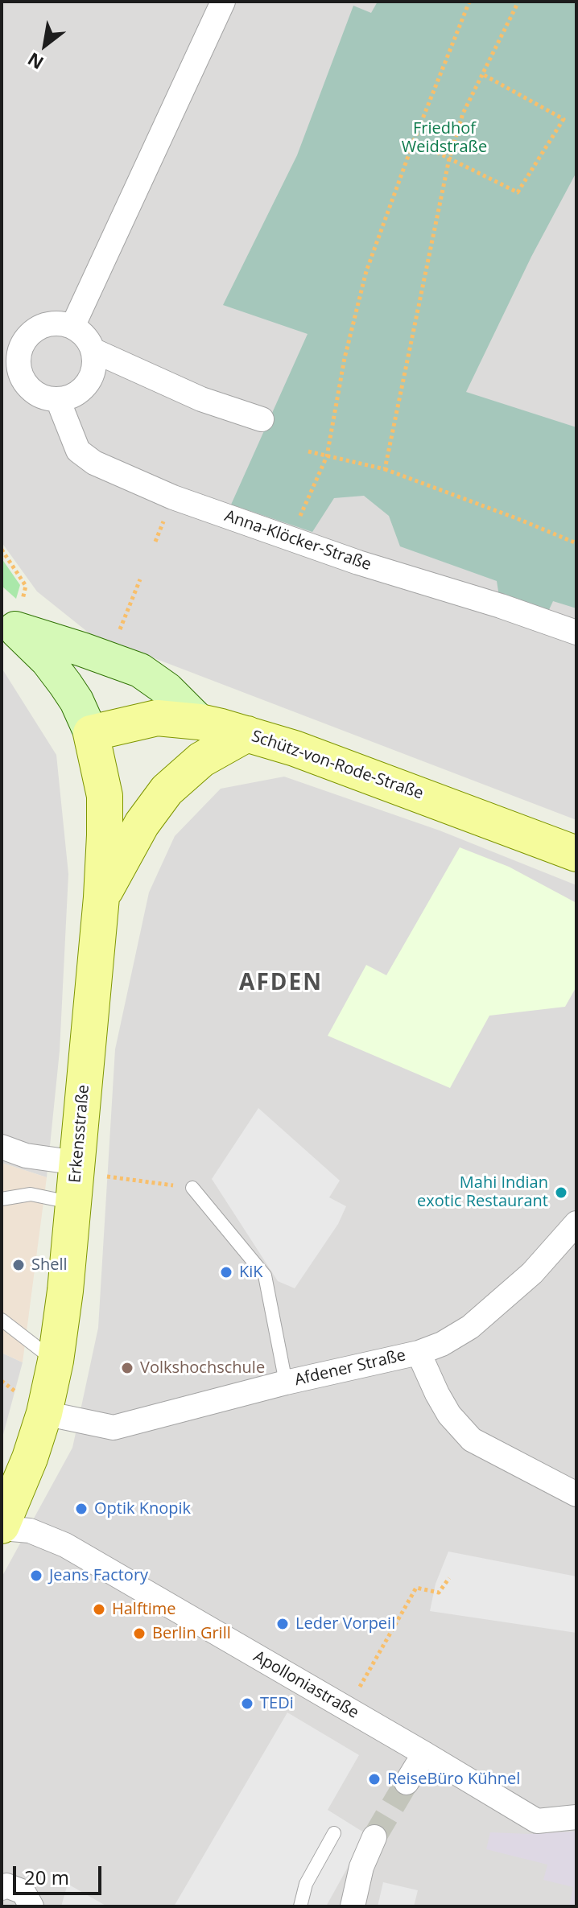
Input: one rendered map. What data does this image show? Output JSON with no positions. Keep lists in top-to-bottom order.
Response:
{
  "streets": {
    "main road": ["Schütz-von-Rode-Straße", "Erkensstraße"],
    "street": ["Anna-Klöcker-Straße", "Afdener Straße", "Apolloniastraße"]
  },
  "crossings": [
    ["Schütz-von-Rode-Straße", "Erkensstraße"],
    ["Erkensstraße", "Afdener Straße"],
    ["Erkensstraße", "Apolloniastraße"]
  ],
  "districts": ["AFDEN"],
  "parks": ["Friedhof Weidstraße"],
  "places": [
    "Mahi Indian exotic Restaurant",
    "Shell",
    "KiK",
    "Volkshochschule",
    "Optik Knopik",
    "Jeans Factory",
    "Halftime",
    "Leder Vorpeil",
    "Berlin Grill",
    "TEDi",
    "ReiseBüro Kühnel"
  ],
  "scale_bar": "20 m",
  "north": "bottom left"
}
